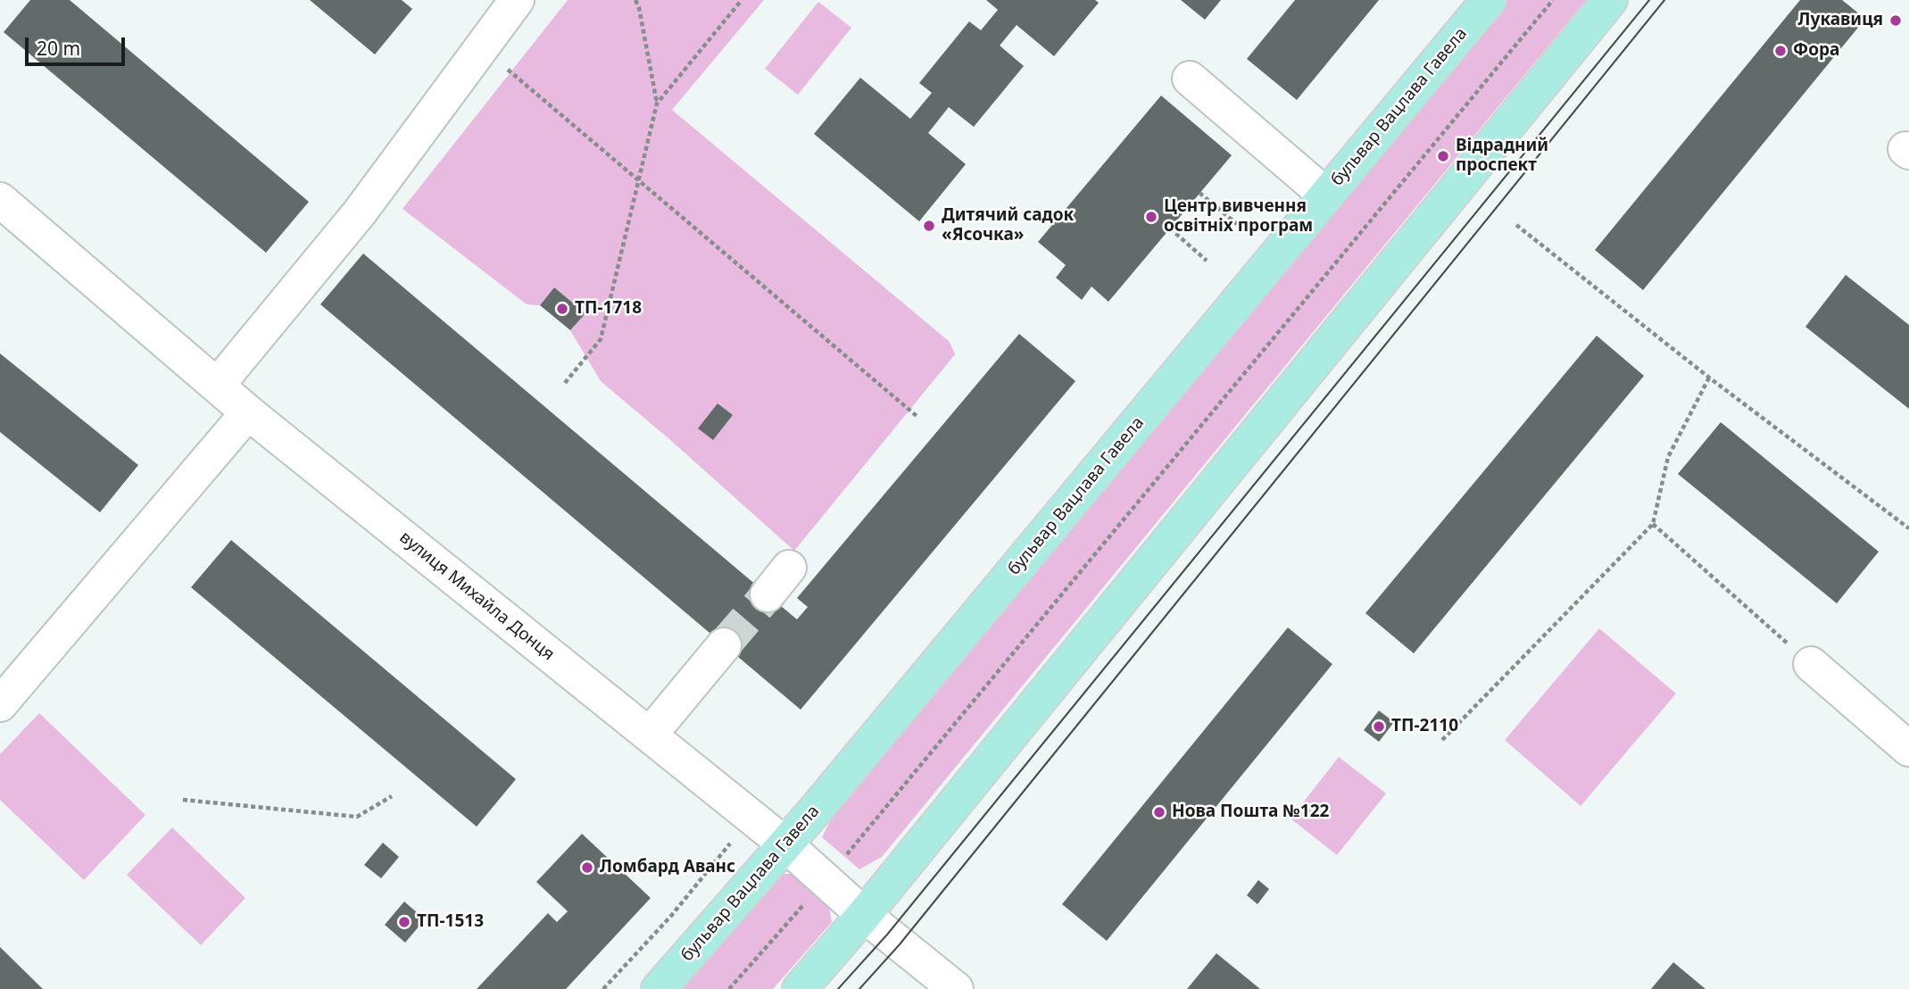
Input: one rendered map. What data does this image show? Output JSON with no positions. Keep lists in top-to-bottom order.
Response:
{
  "streets": {
    "main road": ["бульвар Вацлава Гавела"],
    "street": ["вулиця Михайла Донця"]
  },
  "crossings": [
    ["бульвар Вацлава Гавела", "вулиця Михайла Донця"]
  ],
  "places": [
    "Лукавиця",
    "Фора",
    "Відрадний проспект",
    "Центр вивчення освітніх програм",
    "Дитячий садок «Ясочка»",
    "ТП-1718",
    "ТП-2110",
    "Нова Пошта №122",
    "Ломбард Аванс",
    "ТП-1513"
  ],
  "scale_bar": "20 m"
}
